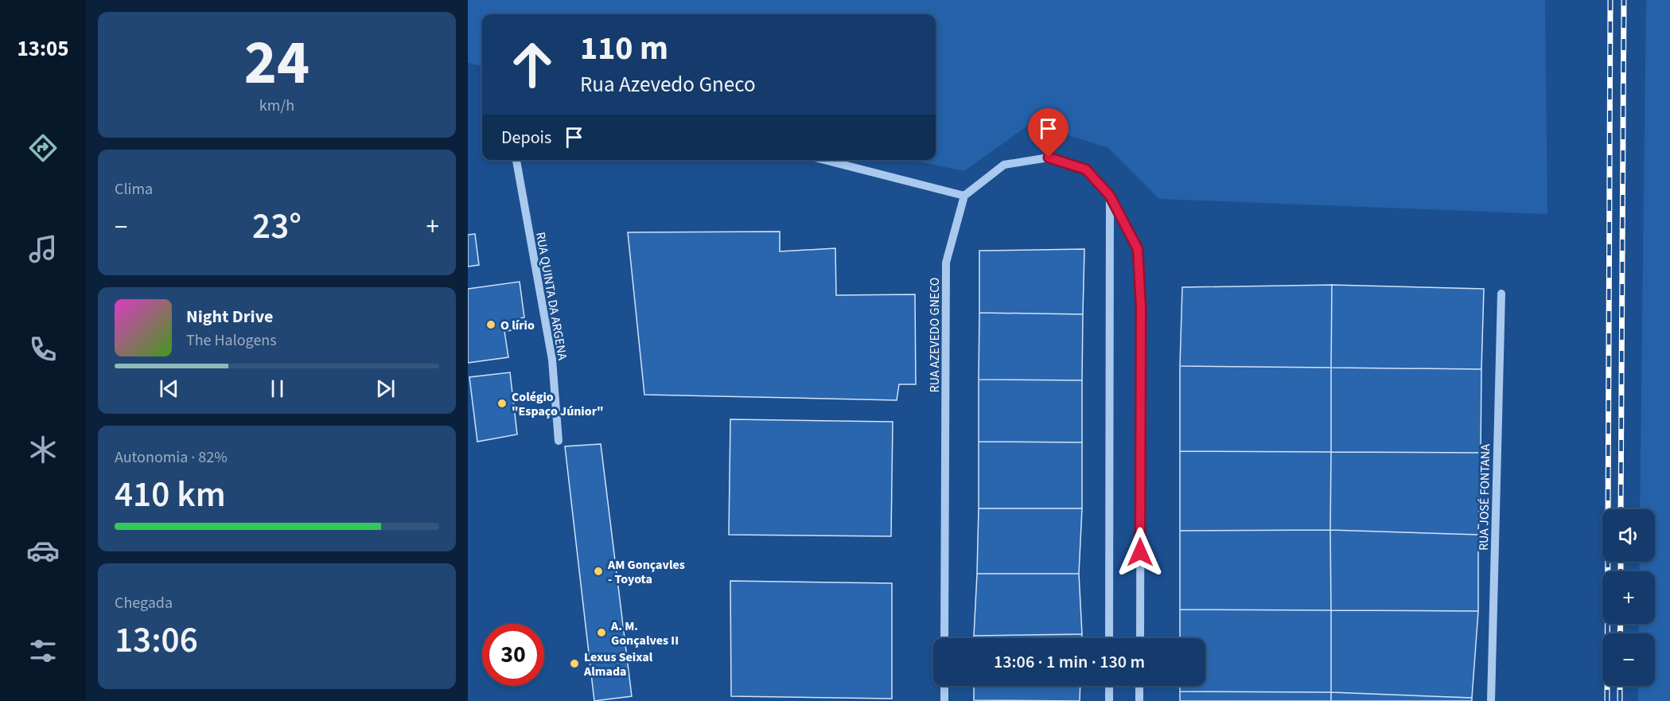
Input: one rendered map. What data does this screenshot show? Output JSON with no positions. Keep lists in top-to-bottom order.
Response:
{
  "streets": {
    "street": ["RUA QUINTA DA ARGENA", "RUA AZEVEDO GNECO", "RUA JOSÉ FONTANA"]
  },
  "places": [
    "O lírio",
    "Colégio \"Espaço Júnior\"",
    "AM Gonçavles - Toyota",
    "A. M. Gonçalves II",
    "Lexus Seixal Almada"
  ],
  "page": {
    "tabs": "13:05",
    "tile": [
      ["24", "km/h"],
      "Clima",
      ["Autonomia · 82%", "410 km"],
      ["Chegada", "13:06"]
    ],
    "turn": ["110 m", "Rua Azevedo Gneco"],
    "then": "Depois",
    "heat": ["−", "23°", "+"],
    "song": ["Night Drive", "The Halogens"],
    "map_buttons": ["+", "−"],
    "limit": "30",
    "trip": "13:06 · 1 min · 130 m"
  }
}
